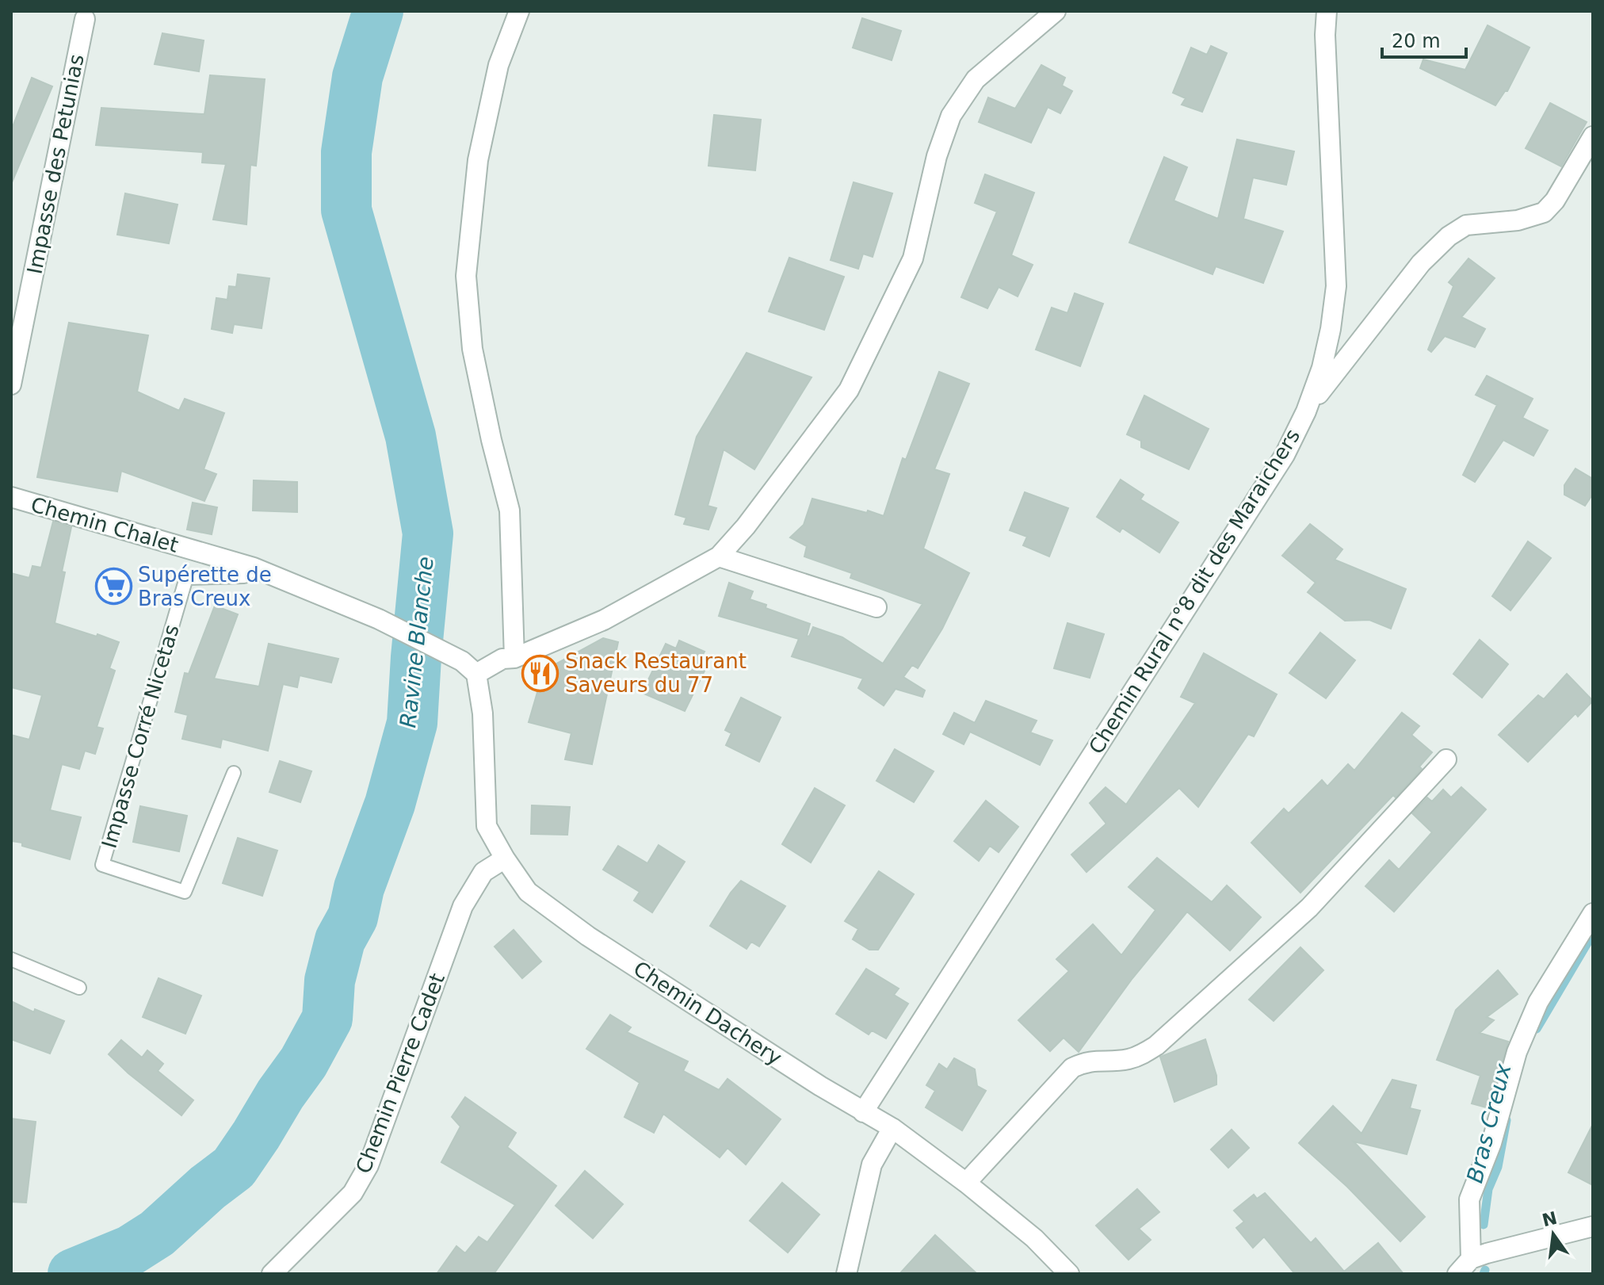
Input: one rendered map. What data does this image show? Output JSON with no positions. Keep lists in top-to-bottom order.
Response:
{
  "streets": {
    "street": [
      "Impasse des Petunias",
      "Chemin Chalet",
      "Chemin Rural n°8 dit des Maraichers",
      "Chemin Dachery",
      "Chemin Pierre Cadet"
    ],
    "lane": ["Impasse Corré Nicetas"]
  },
  "crossings": [
    ["Chemin Chalet", "Impasse Corré Nicetas"],
    ["Chemin Chalet", "Chemin Dachery"],
    ["Chemin Rural n°8 dit des Maraichers", "Chemin Dachery"],
    ["Chemin Dachery", "Chemin Pierre Cadet"]
  ],
  "water": ["Ravine Blanche", "Bras Creux"],
  "places": {
    "supermarket": ["Supérette de Bras Creux"],
    "restaurant": ["Snack Restaurant Saveurs du 77"]
  },
  "scale_bar": "20 m",
  "north": "top"
}
